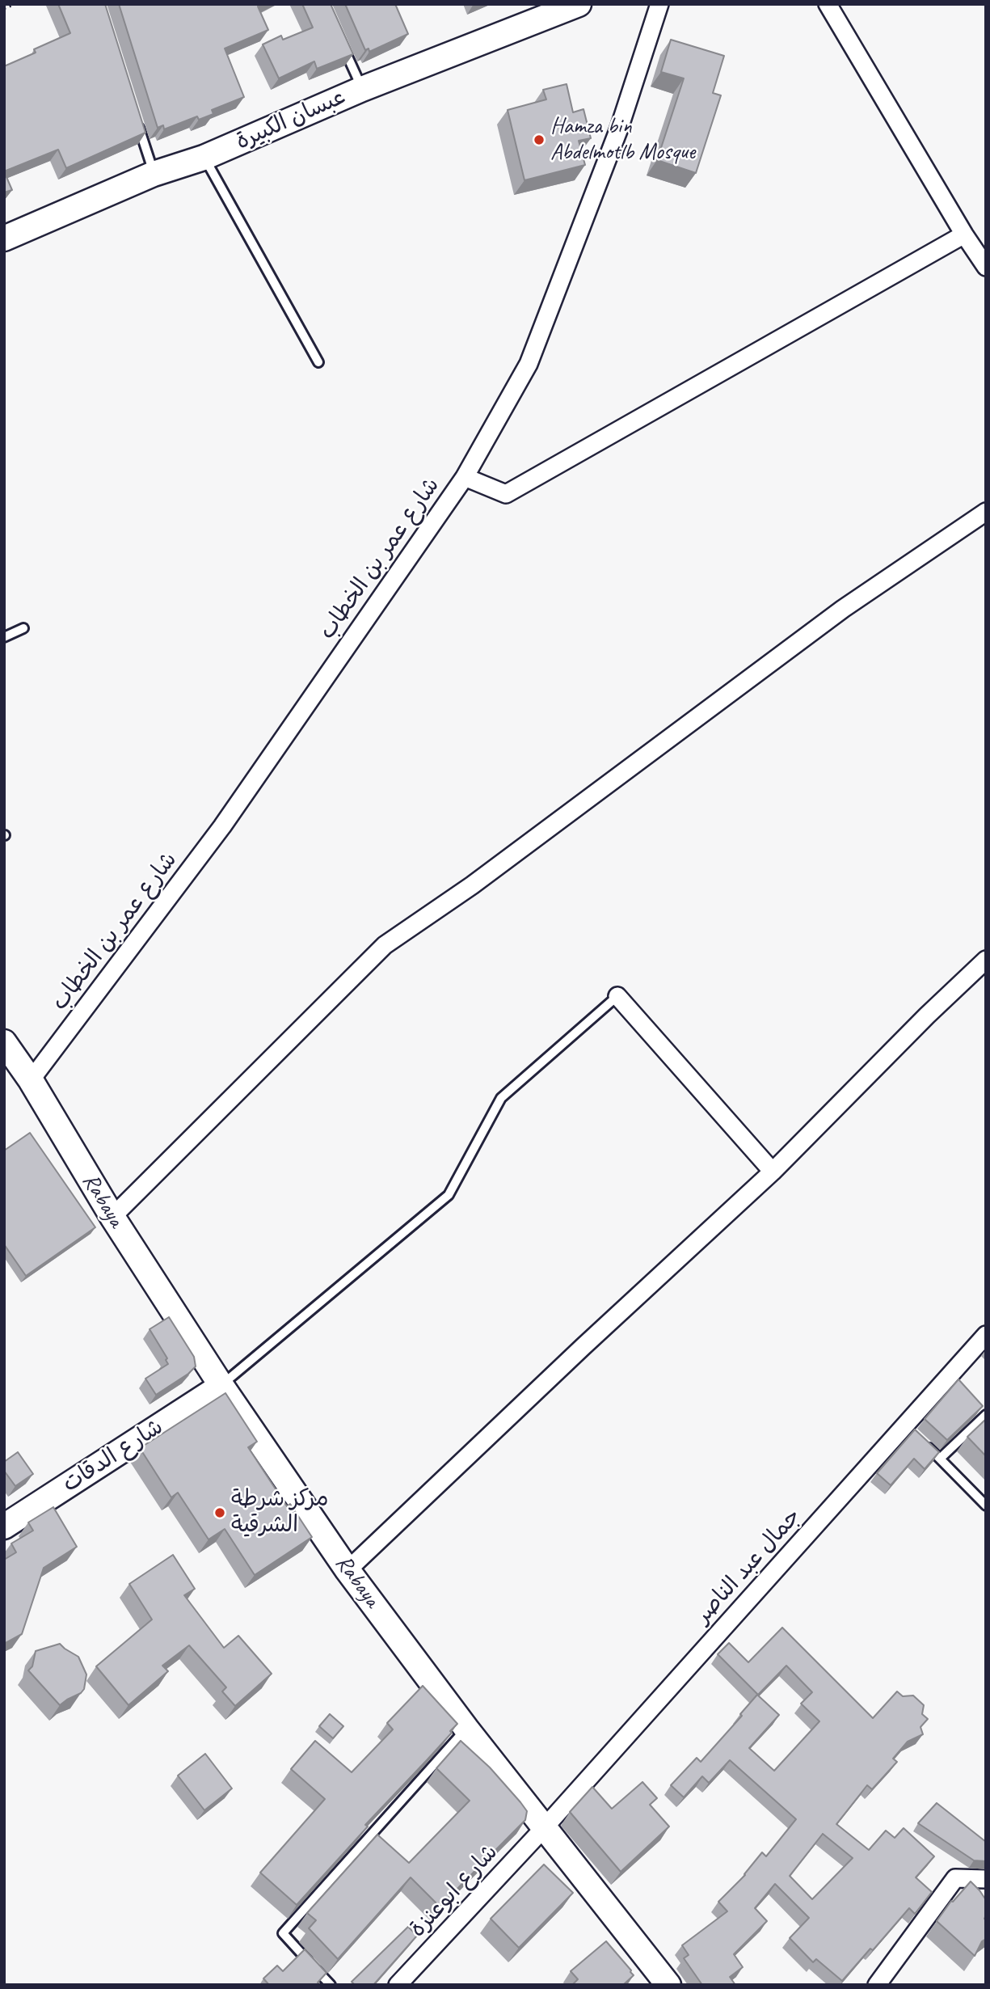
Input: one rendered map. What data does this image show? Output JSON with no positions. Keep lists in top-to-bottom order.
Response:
{
  "streets": {
    "street": [
      "عبسان الكبيرة",
      "شارع عمر بن الخطاب",
      "Rabaya",
      "شارع الدقات",
      "جمال عبد الناصر",
      "شارع ابوعنزة"
    ]
  },
  "crossings": [
    ["شارع عمر بن الخطاب", "Rabaya"],
    ["Rabaya", "شارع الدقات"],
    ["Rabaya", "جمال عبد الناصر"],
    ["Rabaya", "شارع ابوعنزة"],
    ["جمال عبد الناصر", "شارع ابوعنزة"]
  ],
  "places": ["Hamza bin Abdelmotlb Mosque", "مركز شرطة الشرقية"]
}
